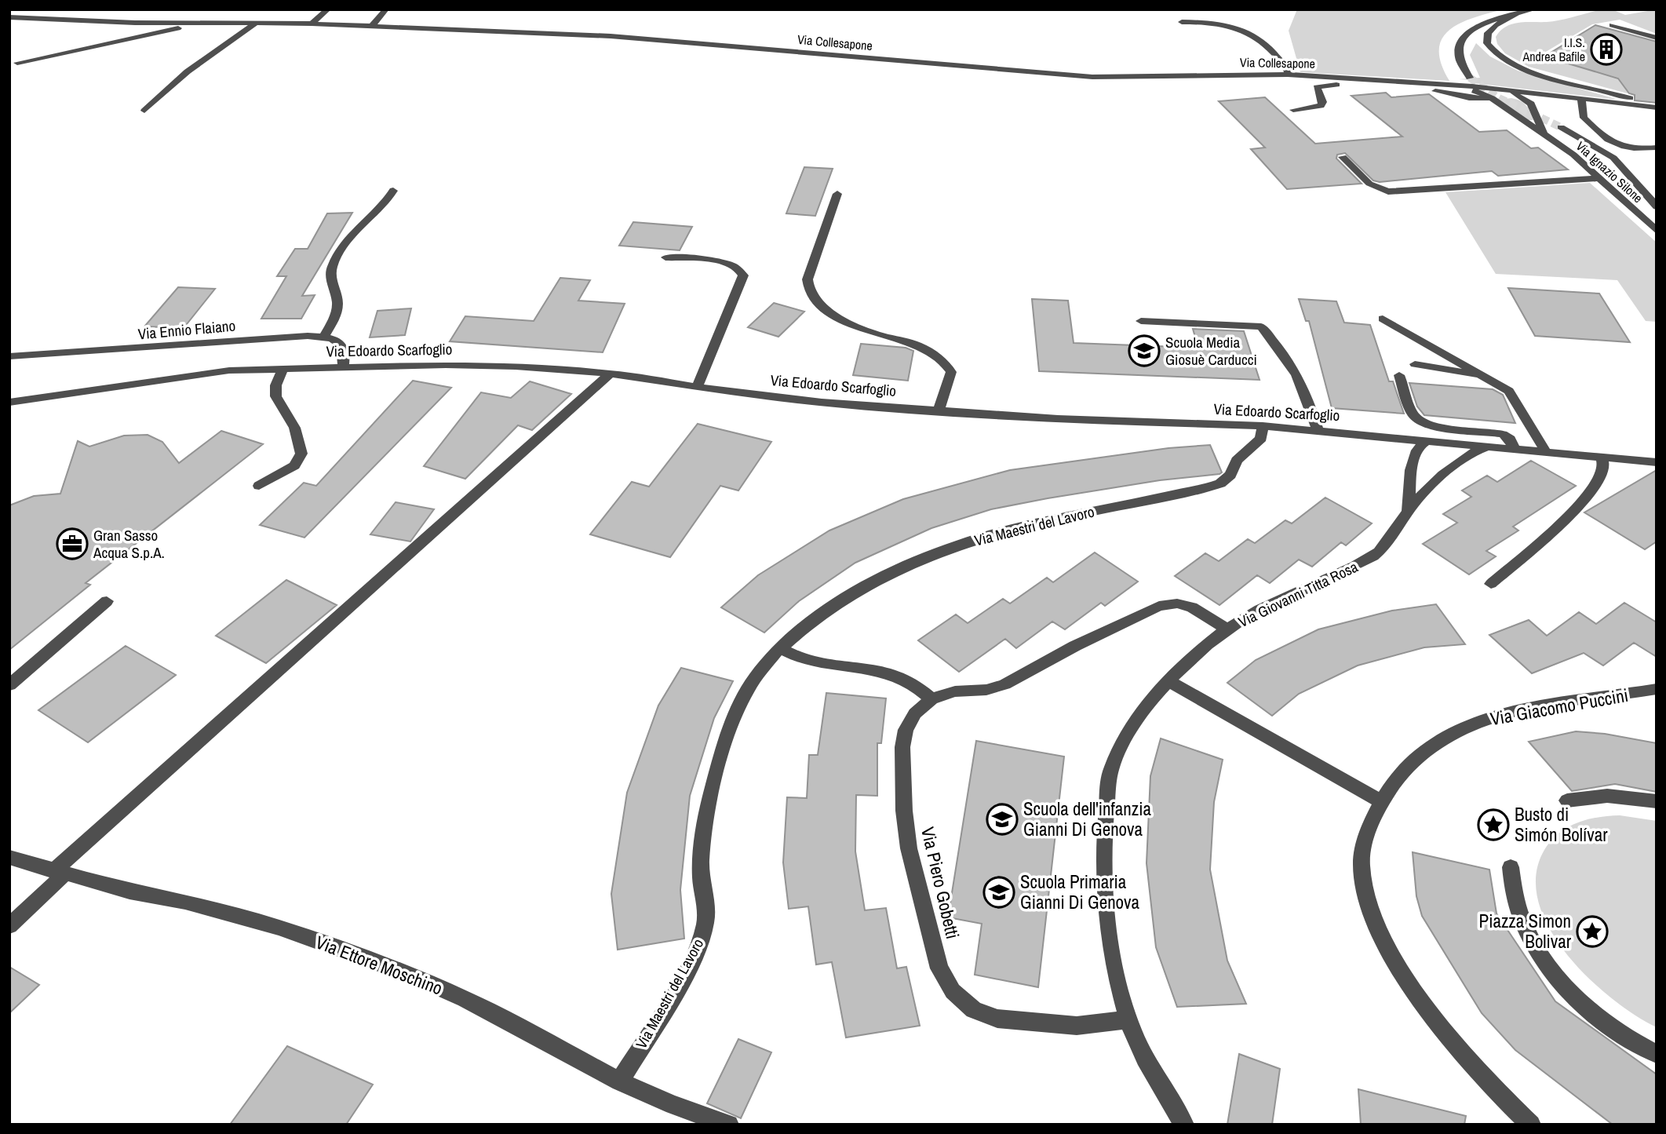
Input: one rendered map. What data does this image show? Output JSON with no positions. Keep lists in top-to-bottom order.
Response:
{
  "streets": {
    "street": [
      "Via Collesapone",
      "Via Ignazio Silone",
      "Via Ennio Flaiano",
      "Via Edoardo Scarfoglio",
      "Via Maestri del Lavoro",
      "Via Giovanni Titta Rosa",
      "Via Giacomo Puccini",
      "Via Piero Gobetti",
      "Via Ettore Moschino"
    ]
  },
  "crossings": [
    ["Via Collesapone", "Via Ignazio Silone"],
    ["Via Edoardo Scarfoglio", "Via Maestri del Lavoro"],
    ["Via Edoardo Scarfoglio", "Via Giovanni Titta Rosa"],
    ["Via Maestri del Lavoro", "Via Ettore Moschino"],
    ["Via Giovanni Titta Rosa", "Via Piero Gobetti"]
  ],
  "places": {
    "building": ["I.I.S. Andrea Bafile"],
    "school or university": ["Scuola Media Giosuè Carducci", "Scuola dell'infanzia Gianni Di Genova", "Scuola Primaria Gianni Di Genova"],
    "office": ["Gran Sasso Acqua S.p.A."],
    "place": ["Busto di Simón Bolívar", "Piazza Simon Bolivar"]
  }
}
